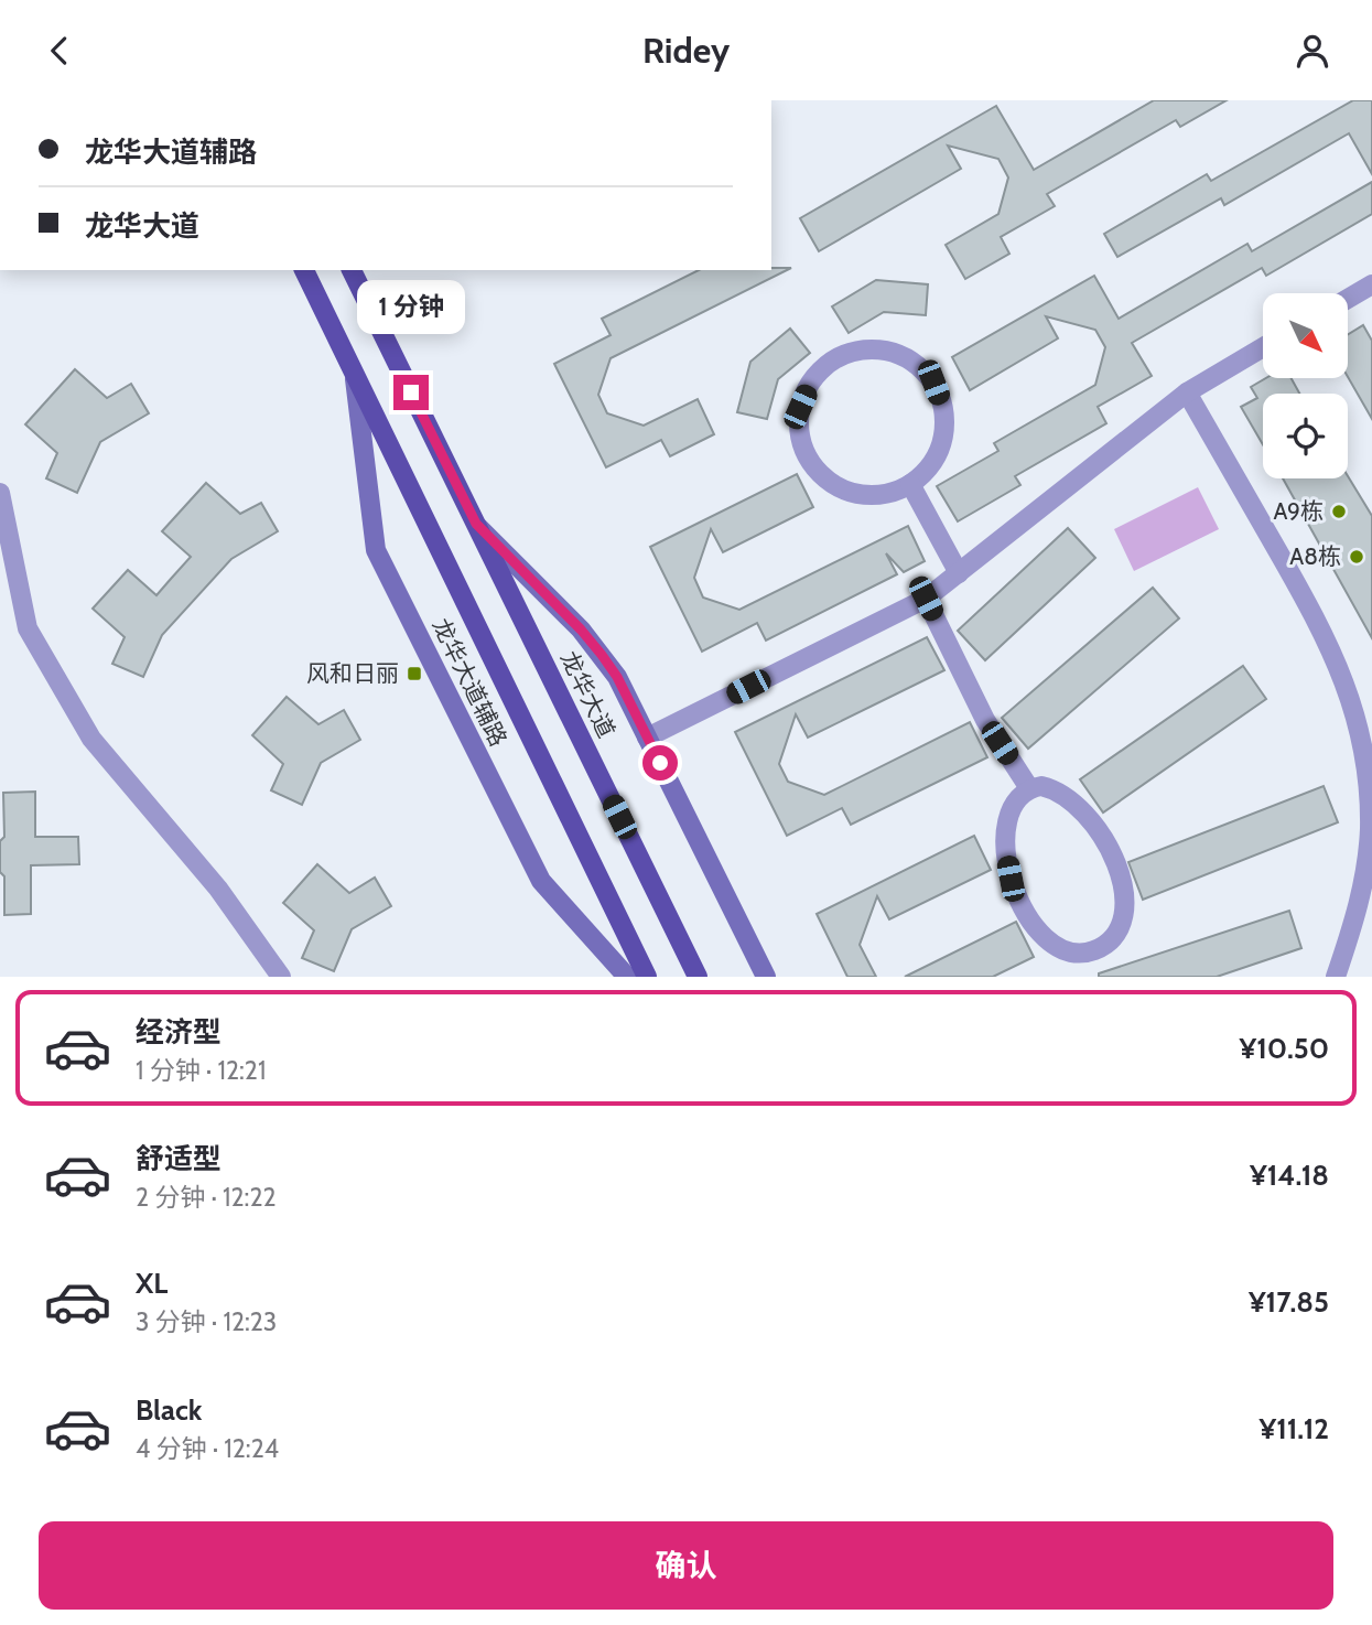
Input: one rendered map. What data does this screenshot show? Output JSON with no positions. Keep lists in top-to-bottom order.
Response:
{
  "streets": {
    "main road": ["龙华大道辅路", "龙华大道"]
  },
  "places": {
    "other": ["A9栋", "A8栋"],
    "transit": ["风和日丽"]
  },
  "north": "bottom right",
  "page": {
    "header": "Ridey",
    "banner": ["龙华大道辅路", "龙华大道"],
    "bubble": "1 分钟",
    "list": [
      {
        "name": "经济型",
        "note": "1 分钟 · 12:21",
        "value": "¥10.50"
      },
      {
        "name": "舒适型",
        "note": "2 分钟 · 12:22",
        "value": "¥14.18"
      },
      {
        "name": "XL",
        "note": "3 分钟 · 12:23",
        "value": "¥17.85"
      },
      {
        "name": "Black",
        "note": "4 分钟 · 12:24",
        "value": "¥11.12"
      }
    ],
    "buttons": "确认"
  }
}
